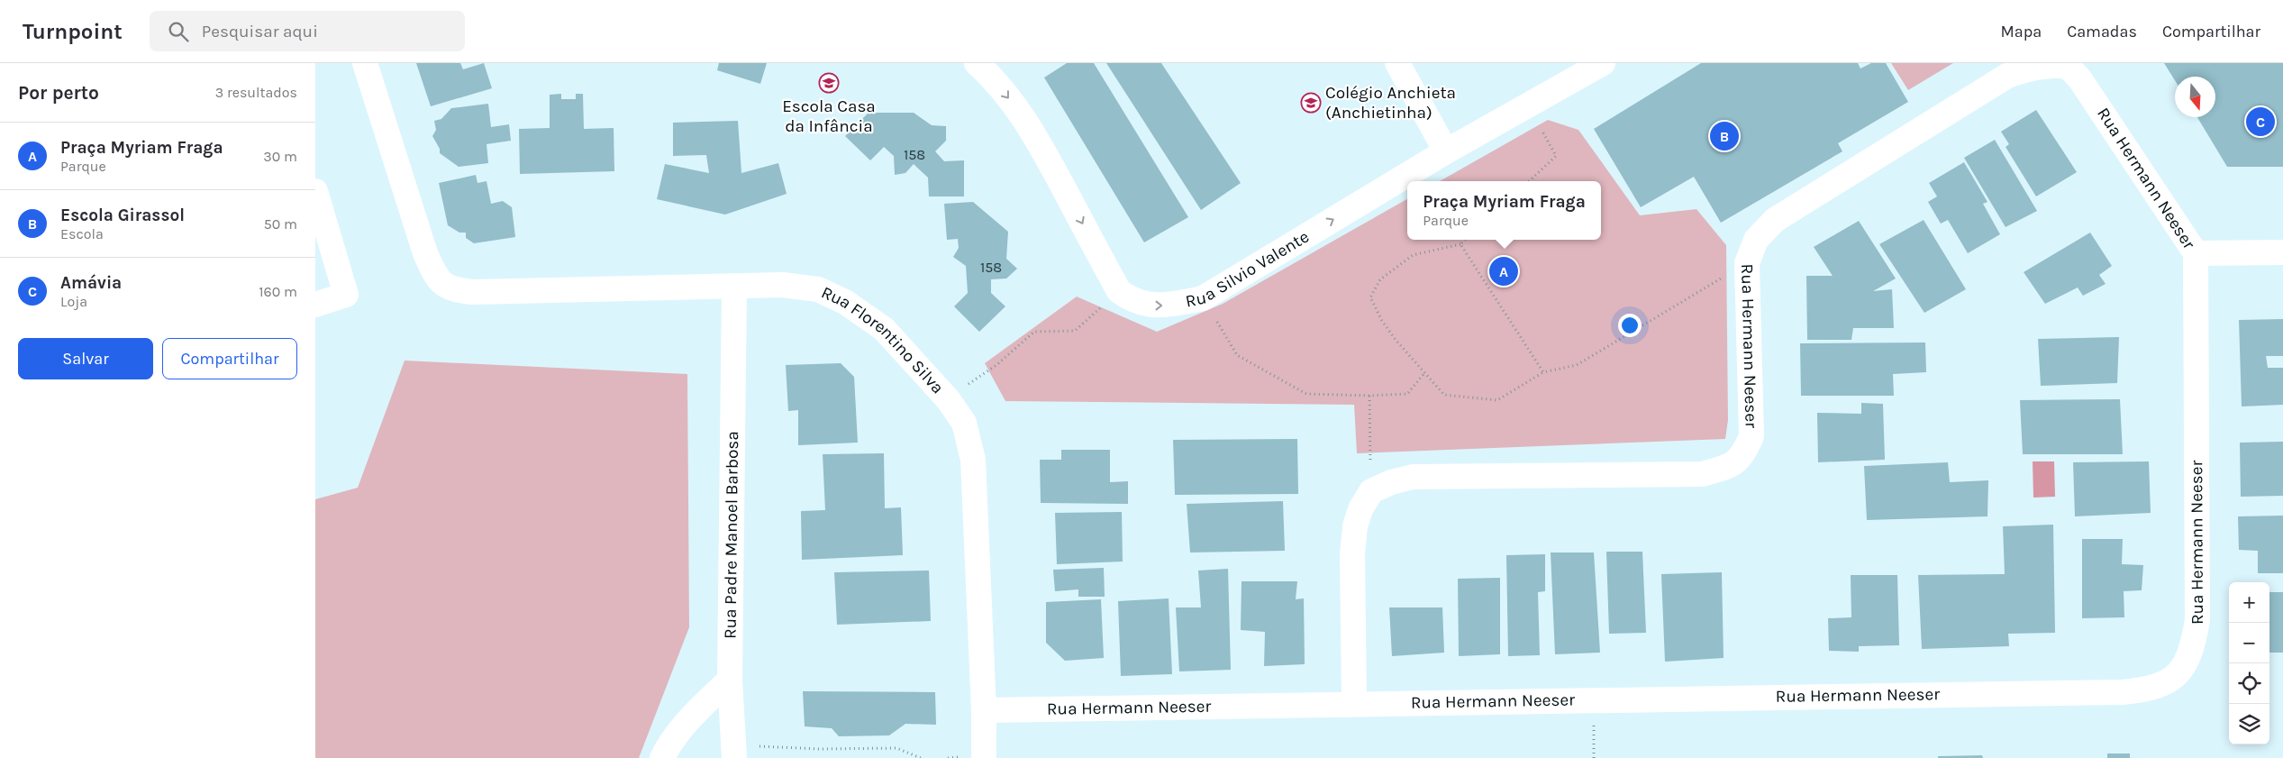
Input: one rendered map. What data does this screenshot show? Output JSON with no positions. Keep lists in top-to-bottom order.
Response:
{
  "streets": {
    "street": [
      "Rua Hermann Neeser",
      "Rua Silvio Valente",
      "Rua Florentino Silva",
      "Rua Padre Manoel Barbosa"
    ]
  },
  "crossings": [
    ["Rua Hermann Neeser", "Rua Florentino Silva"],
    ["Rua Florentino Silva", "Rua Padre Manoel Barbosa"]
  ],
  "one_way": ["Rua Silvio Valente"],
  "places": {
    "school or university": ["Escola Casa da Infância", "Colégio Anchieta (Anchietinha)"]
  },
  "house_numbers": ["158", "158"],
  "north": "bottom",
  "page": {
    "header": "Turnpoint",
    "search": "Pesquisar aqui",
    "nav": ["Mapa", "Camadas", "Compartilhar"],
    "heading": ["Por perto", "3 resultados"],
    "pins": ["C", "B", "A"],
    "list": [
      {
        "mark": "A",
        "name": "Praça Myriam Fraga",
        "note": "Parque",
        "value": "30 m"
      },
      {
        "mark": "B",
        "name": "Escola Girassol",
        "note": "Escola",
        "value": "50 m"
      },
      {
        "mark": "C",
        "name": "Amávia",
        "note": "Loja",
        "value": "160 m"
      }
    ],
    "popup": ["Praça Myriam Fraga", "Parque"],
    "buttons": ["Salvar", "Compartilhar"],
    "map_buttons": ["+", "−"]
  }
}
